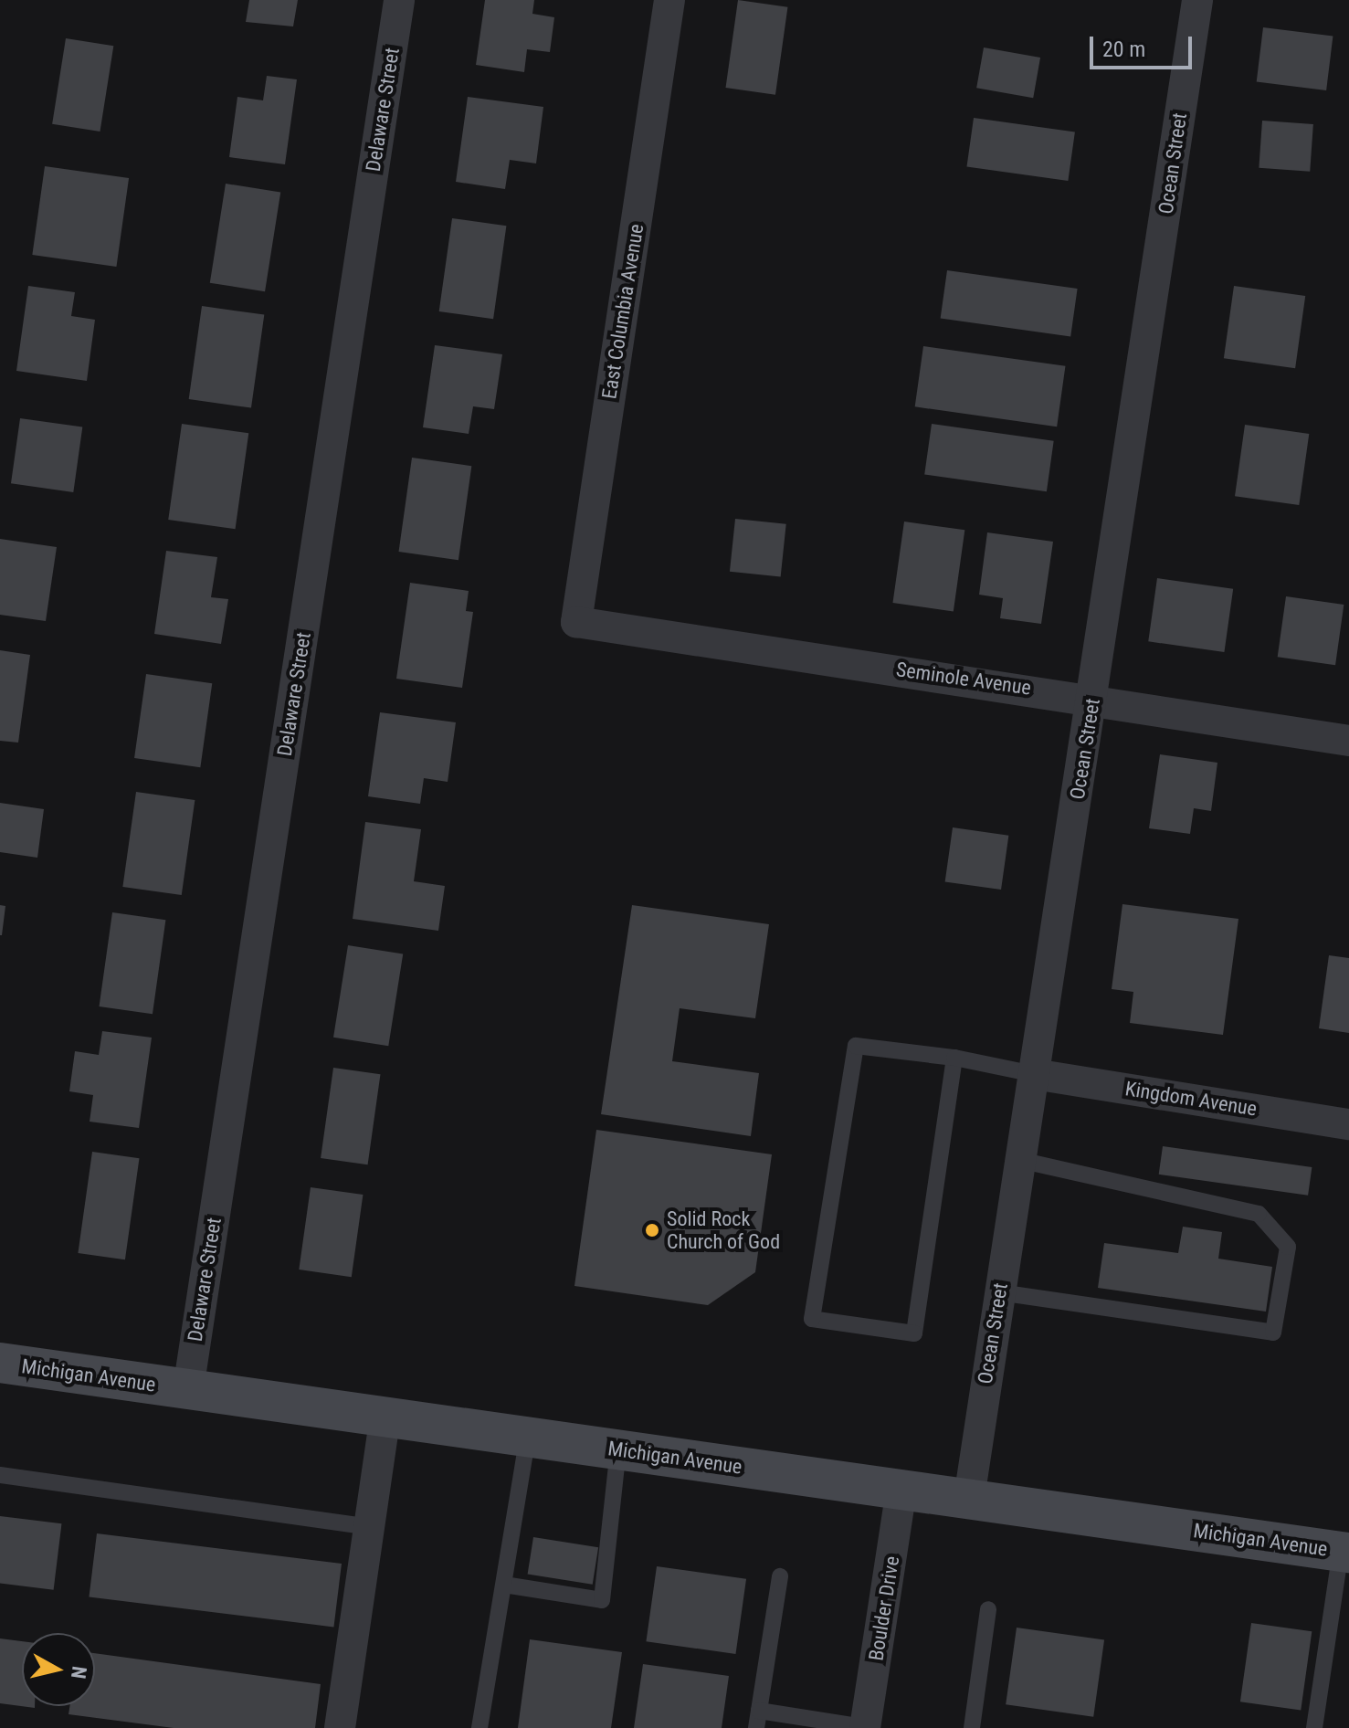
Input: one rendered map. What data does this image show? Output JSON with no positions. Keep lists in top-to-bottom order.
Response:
{
  "streets": {
    "main road": ["Michigan Avenue"],
    "street": [
      "Delaware Street",
      "Ocean Street",
      "East Columbia Avenue",
      "Seminole Avenue",
      "Kingdom Avenue",
      "Boulder Drive"
    ]
  },
  "crossings": [
    ["Delaware Street", "Michigan Avenue"],
    ["Ocean Street", "Seminole Avenue"],
    ["Ocean Street", "Kingdom Avenue"],
    ["Ocean Street", "Michigan Avenue"],
    ["East Columbia Avenue", "Seminole Avenue"],
    ["Michigan Avenue", "Boulder Drive"]
  ],
  "places": ["Solid Rock Church of God"],
  "scale_bar": "20 m",
  "north": "right"
}
